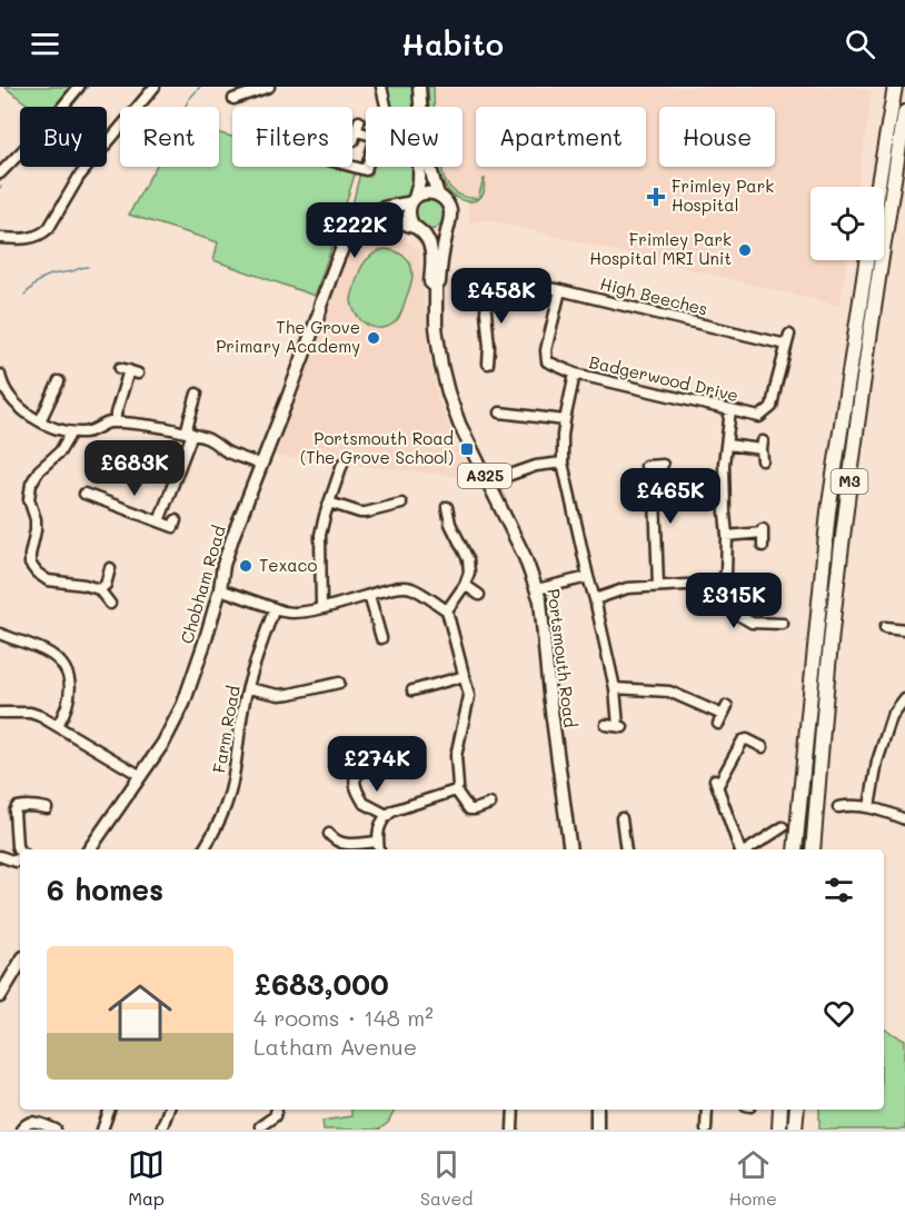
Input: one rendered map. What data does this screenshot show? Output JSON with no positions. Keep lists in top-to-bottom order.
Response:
{
  "streets": {
    "highway": ["M3"],
    "main road": ["A325", "Chobham Road", "Portsmouth Road"],
    "street": ["High Beeches", "Badgerwood Drive", "Farm Road"]
  },
  "crossings": [
    ["High Beeches", "Badgerwood Drive"],
    ["A325", "Chobham Road"],
    ["A325", "Portsmouth Road"]
  ],
  "places": {
    "health": ["Frimley Park Hospital"],
    "other": ["Frimley Park Hospital MRI Unit", "The Grove Primary Academy", "Texaco"],
    "transit": ["Portsmouth Road (The Grove School)"]
  },
  "page": {
    "header": "Habito",
    "chip": [
      "Buy",
      "Rent",
      "Filters",
      "New",
      "Apartment",
      "House"
    ],
    "price": [
      "£222K",
      "£458K",
      "£683K",
      "£465K",
      "£315K",
      "£274K"
    ],
    "heading": "6 homes",
    "list": [
      {
        "name": "£683,000",
        "note": "4 rooms · 148 m² · Latham Avenue"
      }
    ],
    "tabs": ["Map", "Saved", "Home"]
  }
}
